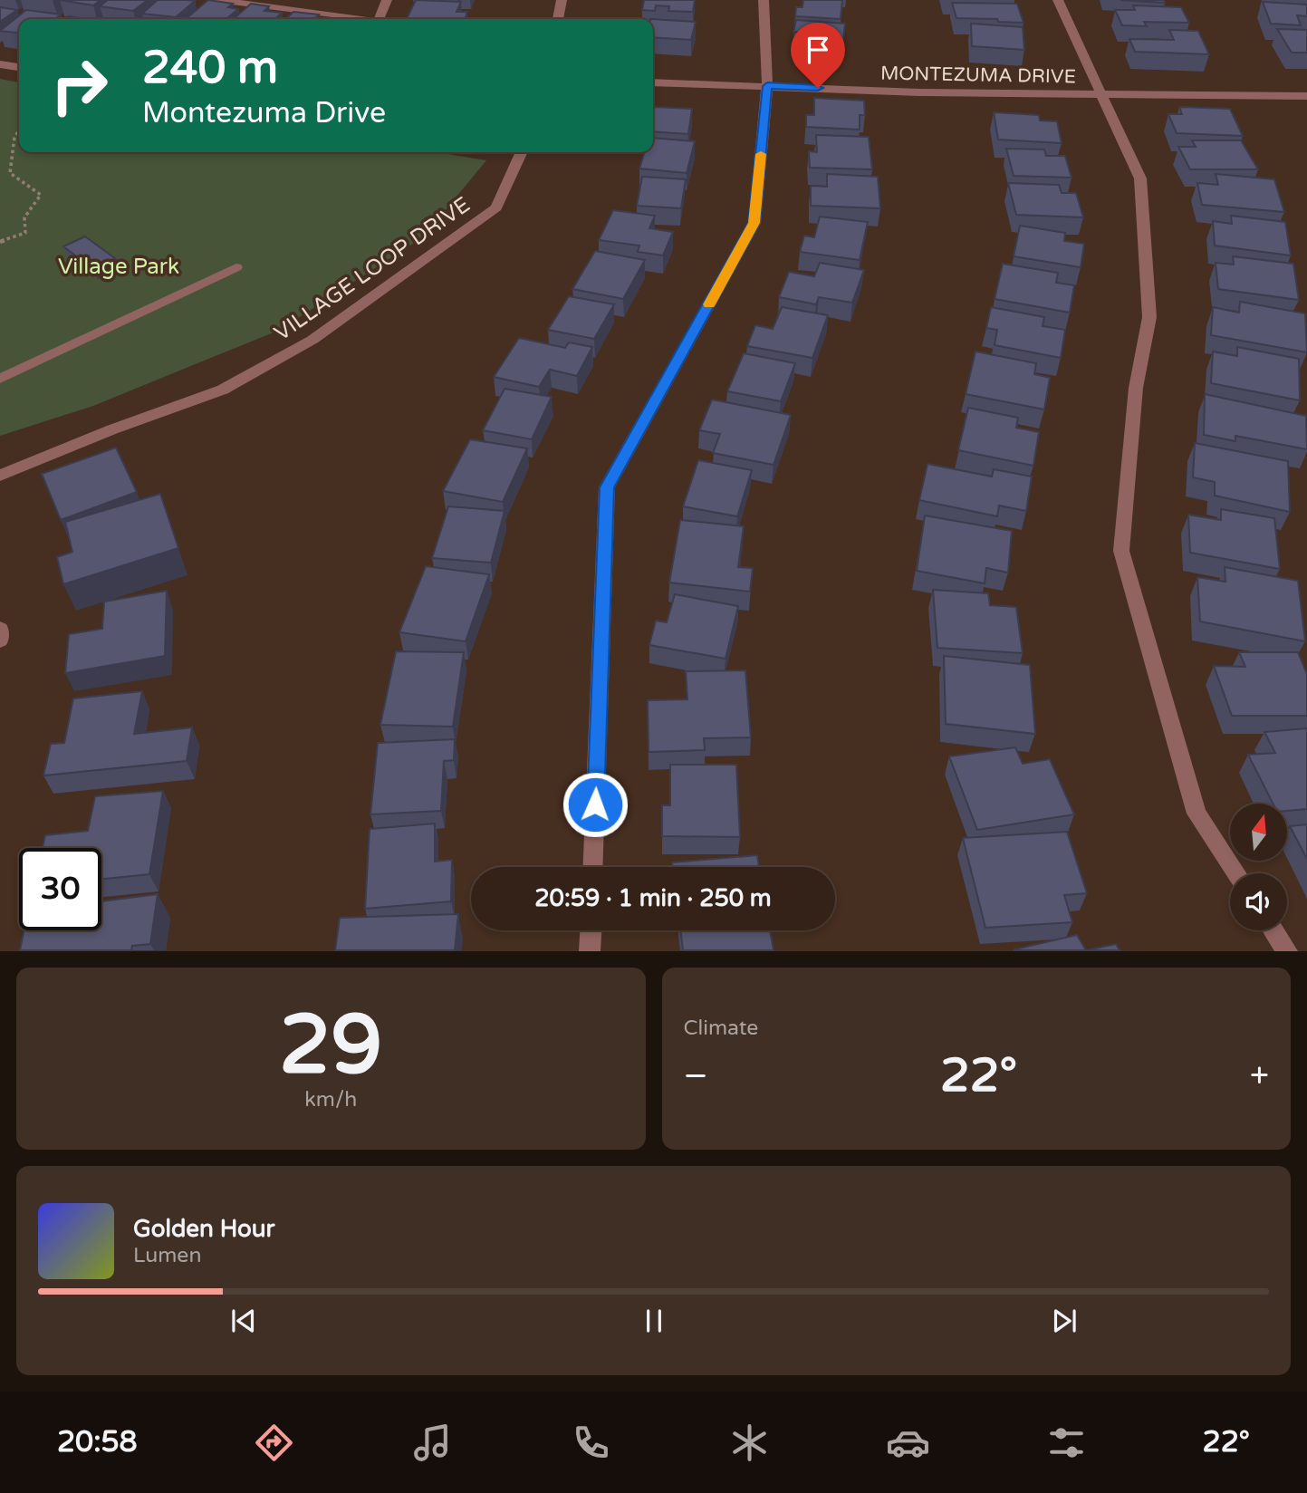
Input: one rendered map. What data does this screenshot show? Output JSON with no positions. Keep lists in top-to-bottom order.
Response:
{
  "streets": {
    "street": ["MONTEZUMA DRIVE", "VILLAGE LOOP DRIVE"]
  },
  "parks": ["Village Park"],
  "north": "top",
  "page": {
    "turn": ["240 m", "Montezuma Drive"],
    "limit": "30",
    "trip": "20:59 · 1 min · 250 m",
    "tile": [
      ["29", "km/h"],
      "Climate"
    ],
    "heat": ["−", "22°", "+"],
    "song": ["Golden Hour", "Lumen"],
    "tabs": ["20:58", "22°"]
  }
}
